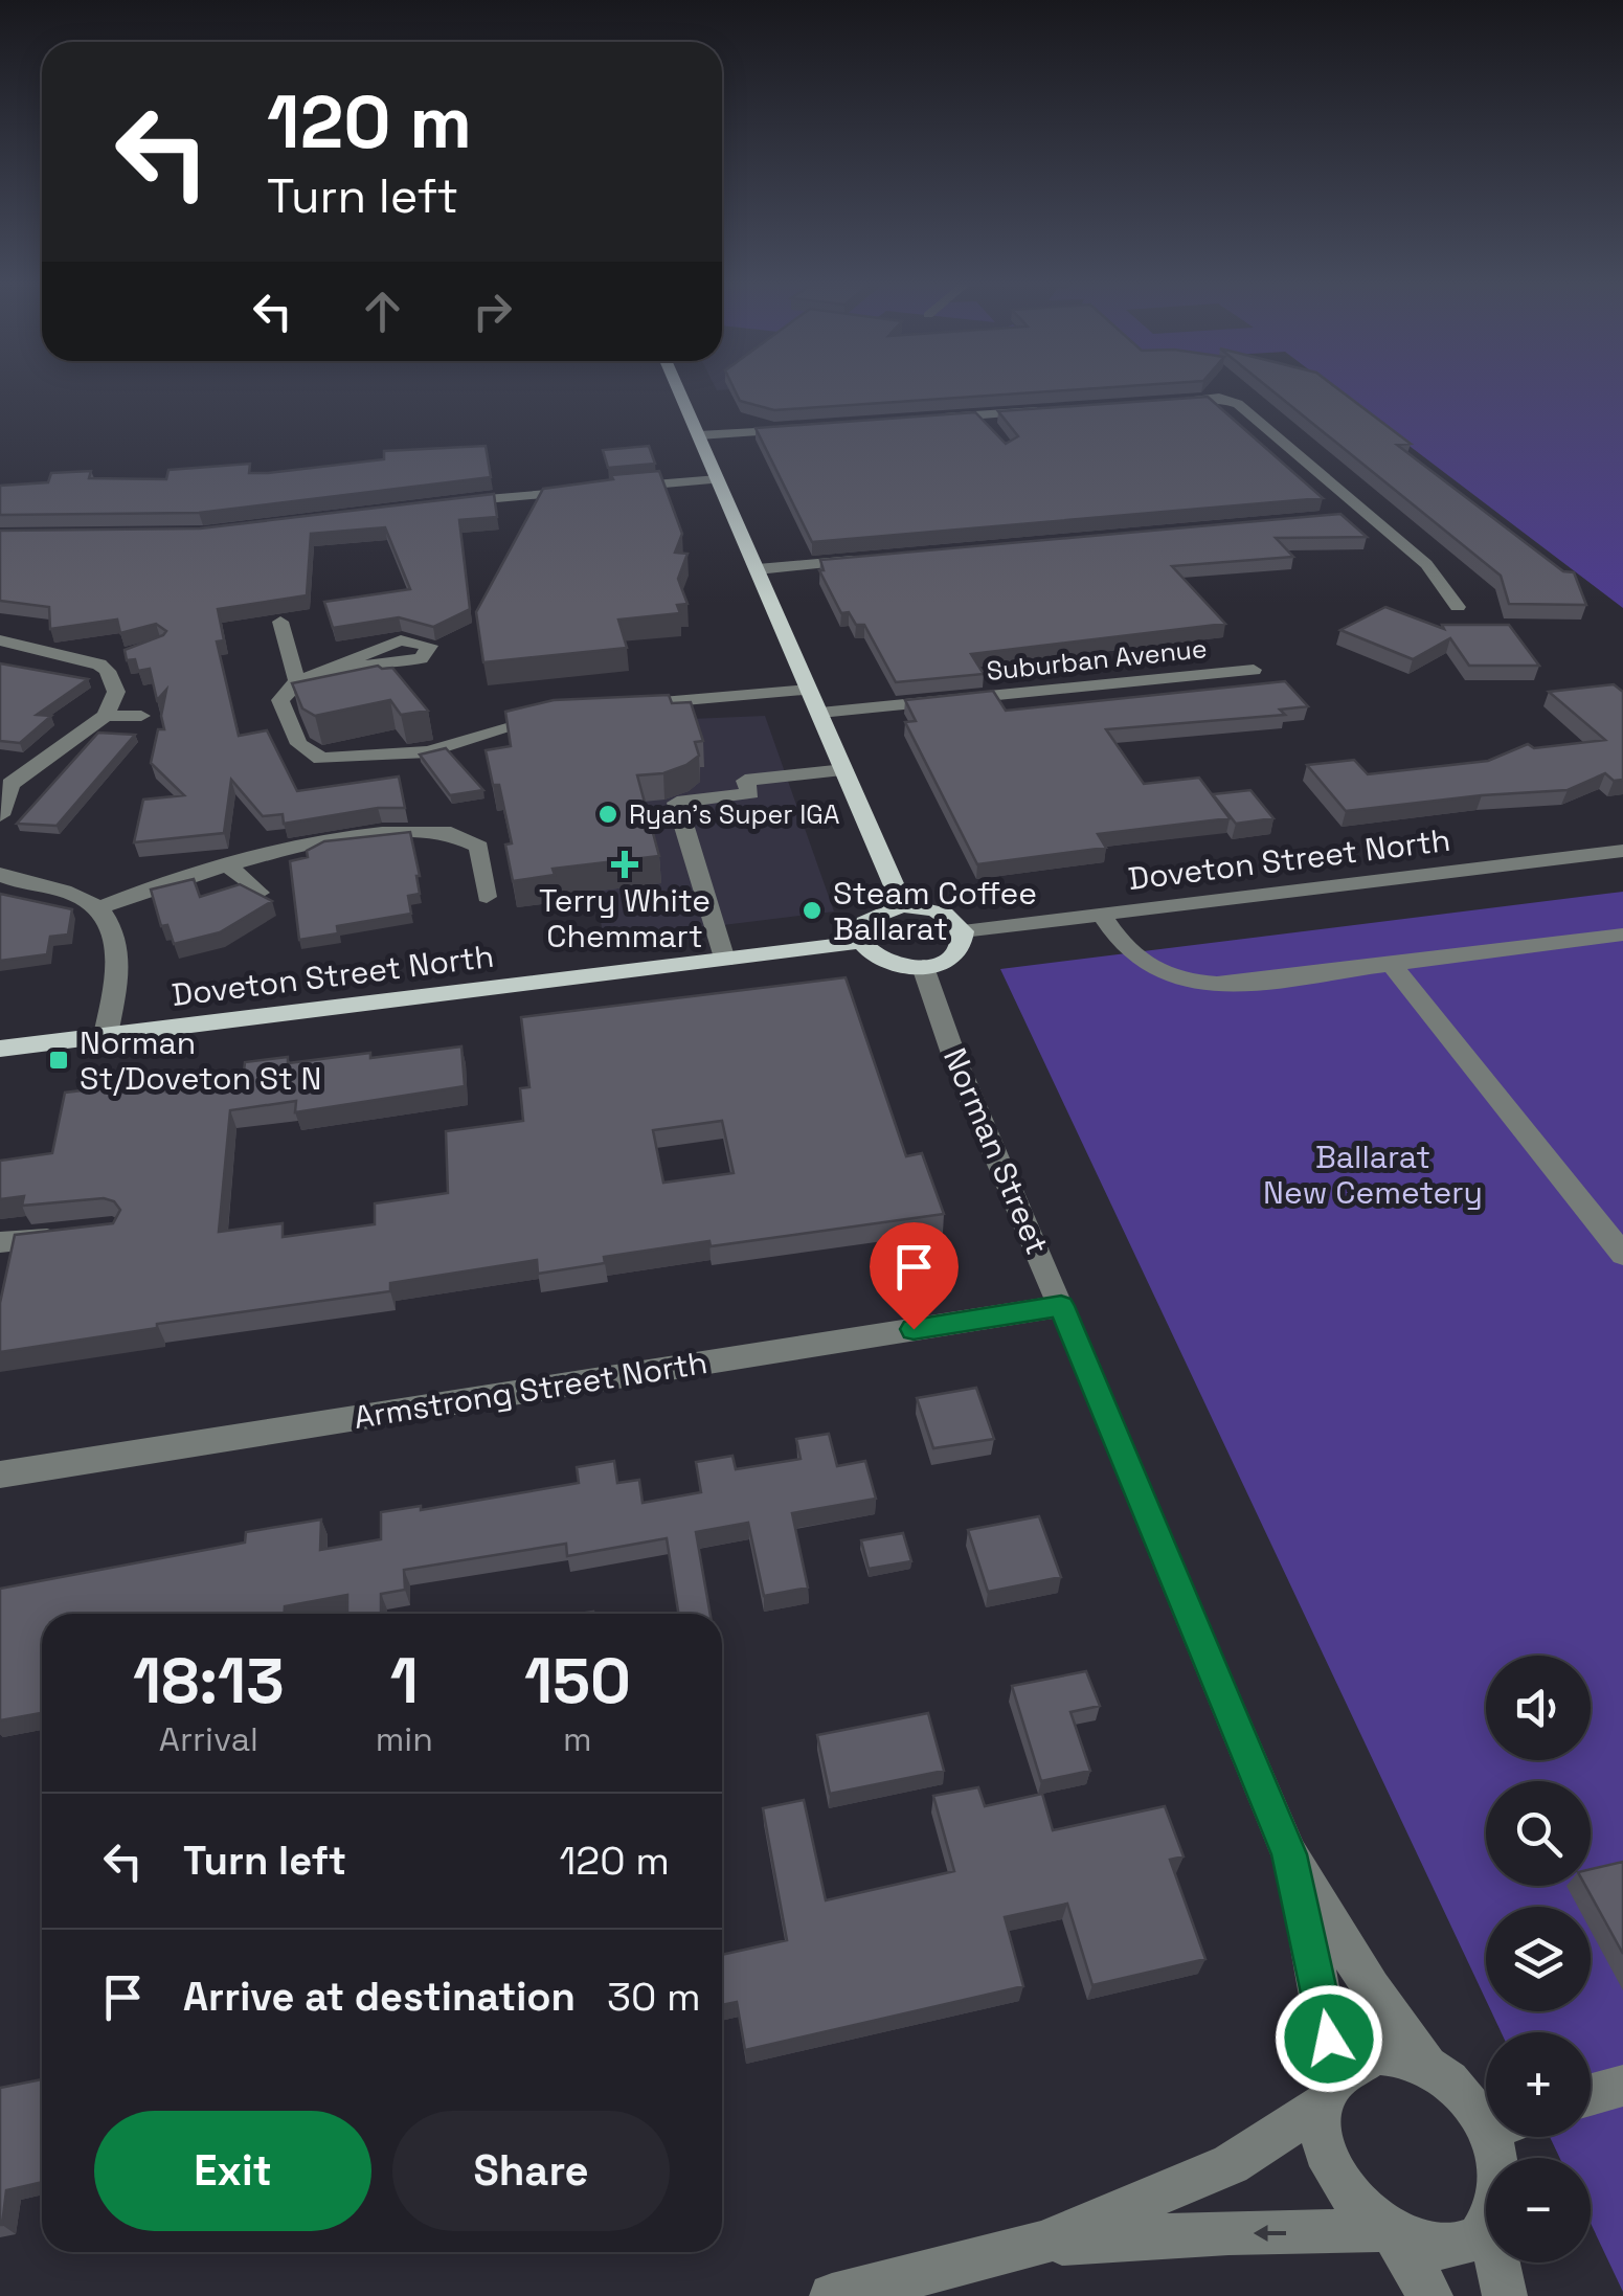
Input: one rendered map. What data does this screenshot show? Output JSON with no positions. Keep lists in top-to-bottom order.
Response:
{
  "streets": {
    "main road": ["Doveton Street North"],
    "street": ["Suburban Avenue", "Norman Street", "Armstrong Street North"]
  },
  "crossings": [
    ["Doveton Street North", "Norman Street"],
    ["Norman Street", "Armstrong Street North"]
  ],
  "parks": ["Ballarat New Cemetery"],
  "places": {
    "other": ["Ryan's Super IGA", "Steam Coffee Ballarat"],
    "health": ["Terry White Chemmart"],
    "transit": ["Norman St/Doveton St N"]
  },
  "page": {
    "turn": ["120 m", "Turn left"],
    "eta": [
      "18:13",
      "Arrival",
      "1",
      "min",
      "150",
      "m"
    ],
    "map_buttons": ["+", "−"],
    "list": [
      {
        "name": "Turn left",
        "value": "120 m"
      },
      {
        "name": "Arrive at destination",
        "value": "30 m"
      }
    ],
    "buttons": ["Exit", "Share"]
  }
}
